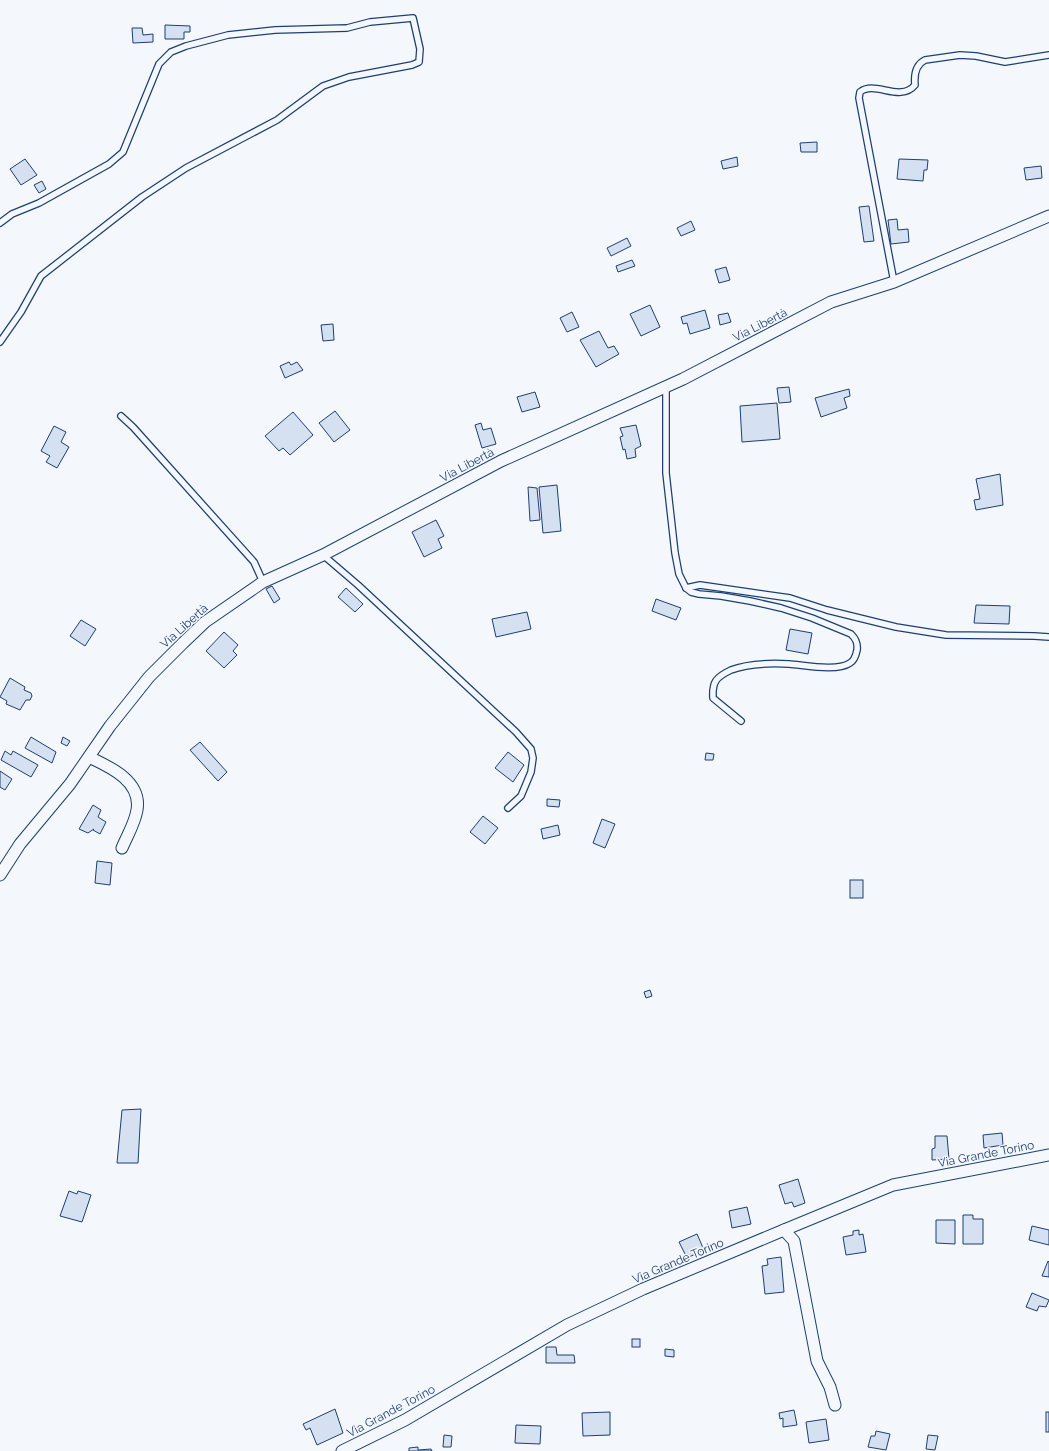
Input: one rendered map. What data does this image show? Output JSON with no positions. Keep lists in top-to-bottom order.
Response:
{
  "streets": {
    "street": ["Via Libertà", "Via Grande Torino"]
  }
}
